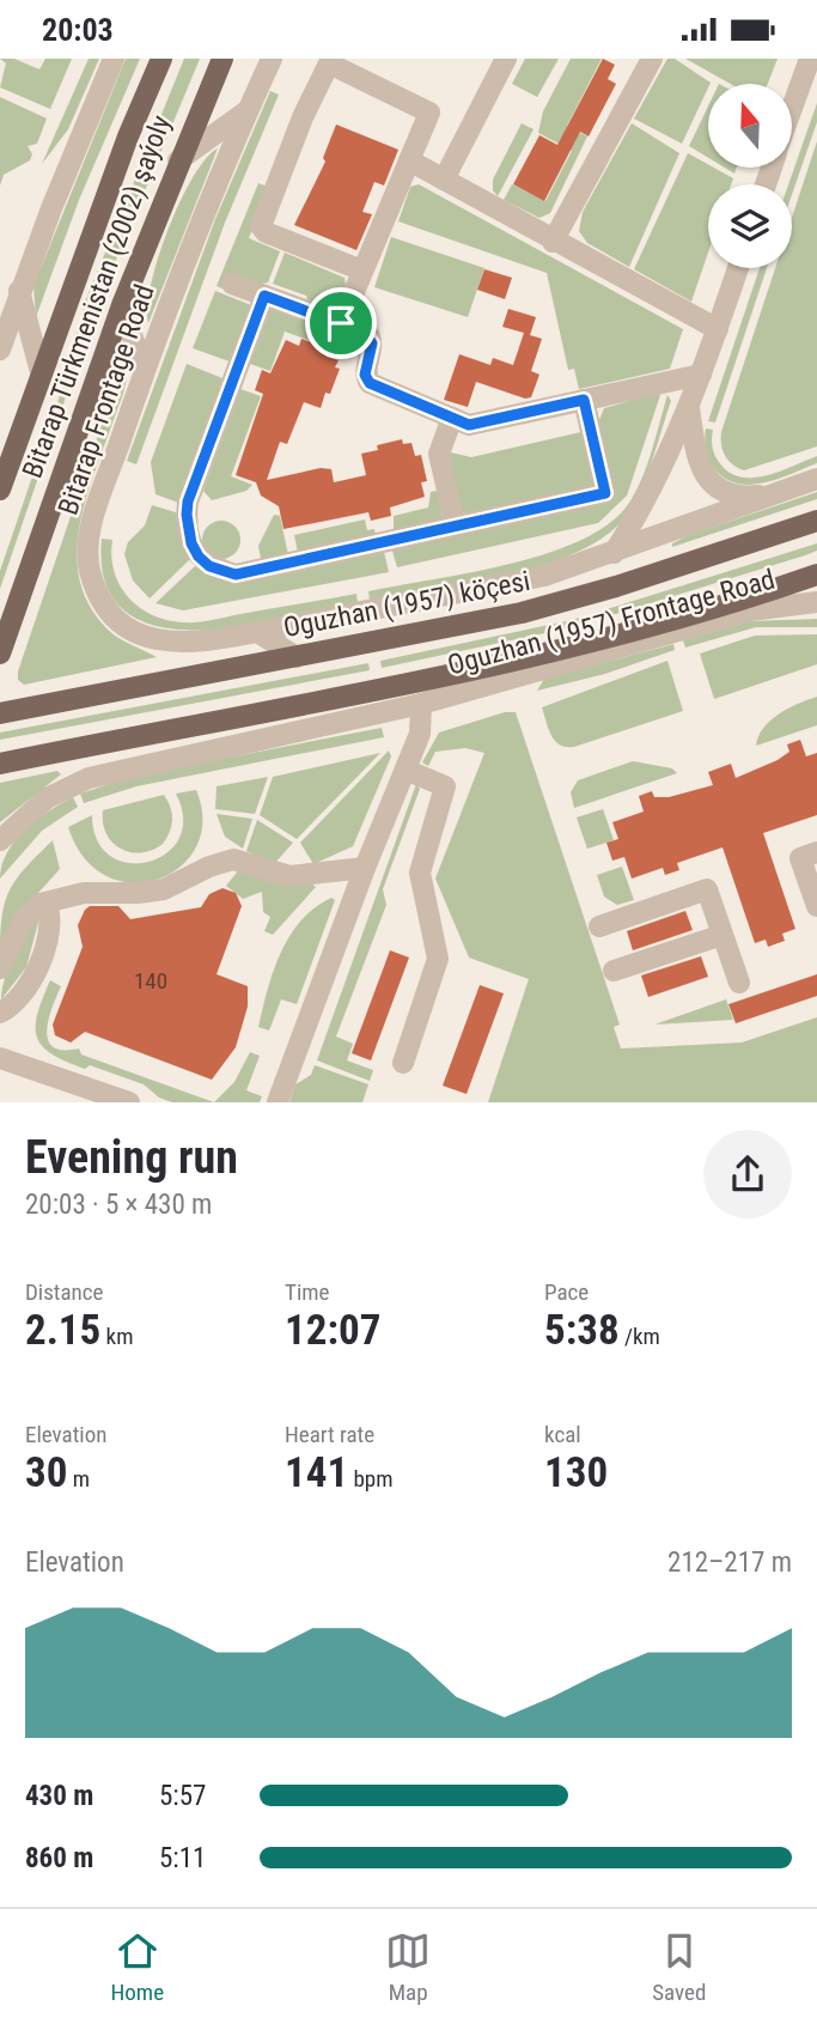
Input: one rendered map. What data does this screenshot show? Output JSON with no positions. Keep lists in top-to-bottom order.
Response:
{
  "streets": {
    "main road": ["Bitarap Türkmenistan (2002) şaýoly", "Oguzhan (1957) köçesi"],
    "street": ["Bitarap Frontage Road", "Oguzhan (1957) Frontage Road"]
  },
  "crossings": [
    ["Bitarap Türkmenistan (2002) şaýoly", "Bitarap Frontage Road"]
  ],
  "house_numbers": ["140"],
  "north": "top",
  "page": {
    "status": "20:03",
    "heading": ["Evening run", "20:03 · 5 × 430 m"],
    "stats": [
      ["Distance", "2.15 km"],
      ["Time", "12:07"],
      ["Pace", "5:38 /km"],
      ["Elevation", "30 m"],
      ["Heart rate", "141 bpm"],
      ["kcal", "130"]
    ],
    "chart": ["Elevation", "212–217 m"],
    "list": [
      {
        "name": "430 m",
        "note": "5:57"
      },
      {
        "name": "860 m",
        "note": "5:11"
      }
    ],
    "tabs": ["Home", "Map", "Saved"]
  }
}
